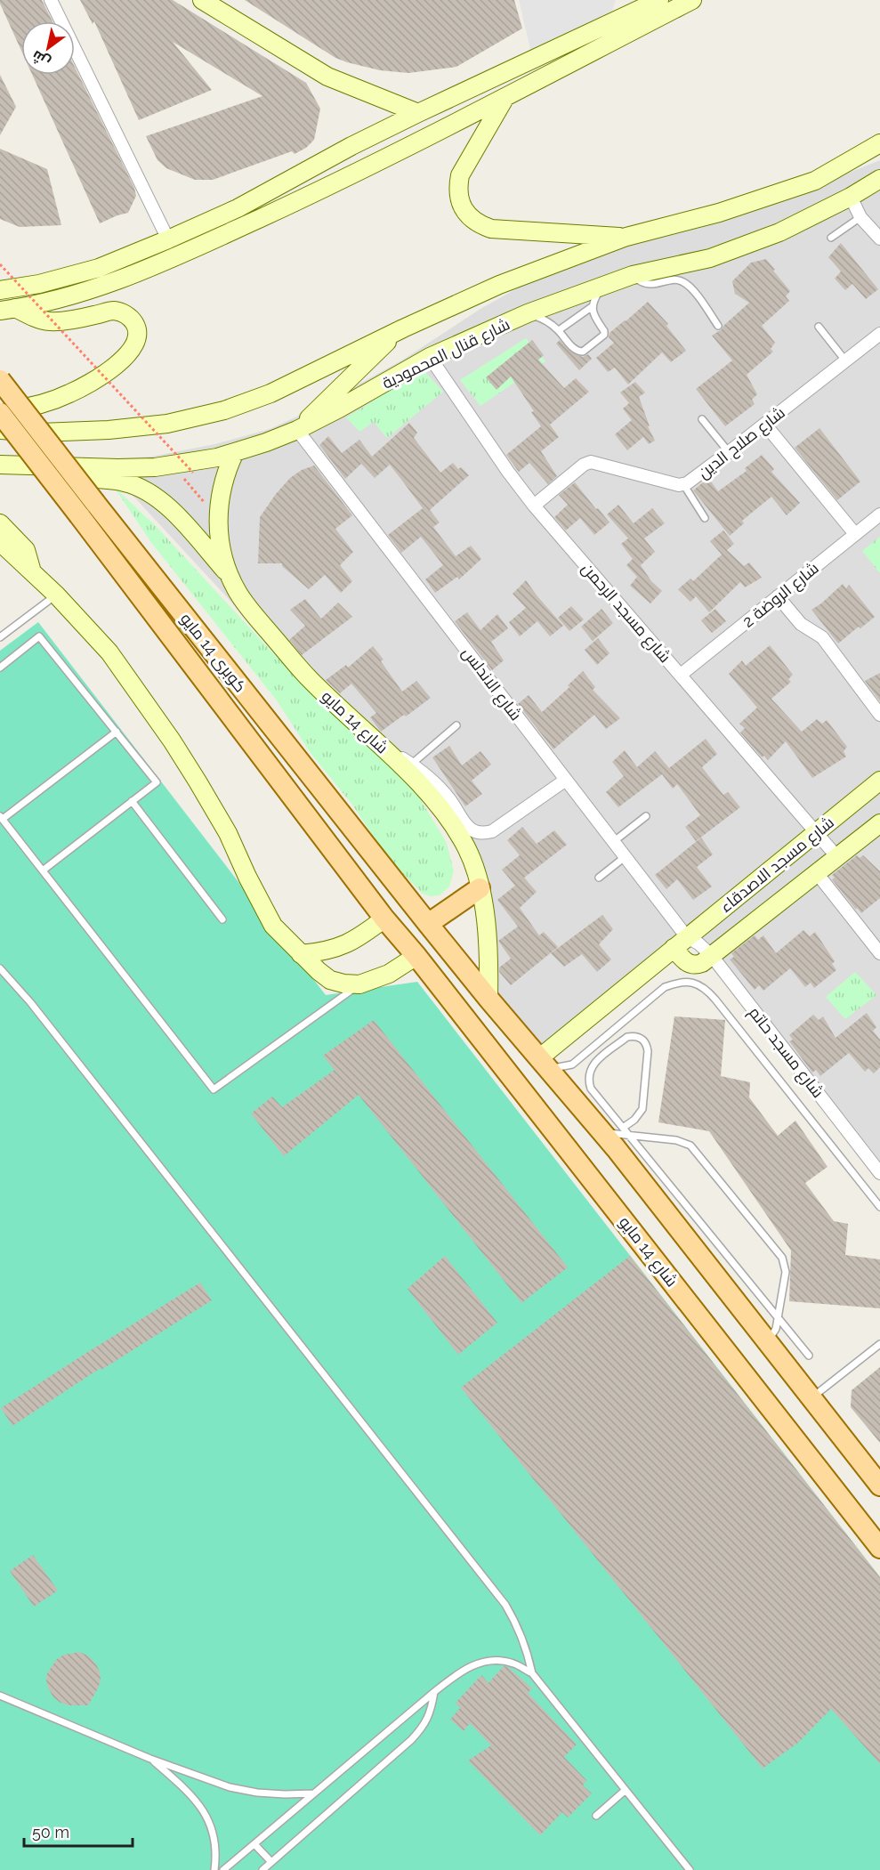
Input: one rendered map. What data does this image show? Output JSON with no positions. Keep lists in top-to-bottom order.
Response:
{
  "streets": {
    "main road": [
      "شارع قنال المحمودية",
      "كوبرى 14 مايو",
      "شارع 14 مايو",
      "شارع مسجد الاصدقاء"
    ],
    "street": [
      "شارع صلاح الدين",
      "شارع الروضة 2",
      "شارع مسجد الرحمن",
      "شارع الاندلس",
      "شارع مسجد حاتم"
    ]
  },
  "crossings": [
    ["شارع قنال المحمودية", "شارع مسجد الرحمن"],
    ["شارع قنال المحمودية", "شارع الاندلس"],
    ["شارع قنال المحمودية", "شارع 14 مايو"],
    ["شارع صلاح الدين", "شارع مسجد الرحمن"],
    ["شارع الروضة 2", "شارع مسجد الرحمن"],
    ["شارع مسجد الرحمن", "شارع مسجد الاصدقاء"],
    ["كوبرى 14 مايو", "شارع 14 مايو"],
    ["شارع الاندلس", "شارع مسجد الاصدقاء"],
    ["شارع مسجد الاصدقاء", "شارع مسجد حاتم"]
  ],
  "scale_bar": "50 m",
  "north": "bottom left"
}
